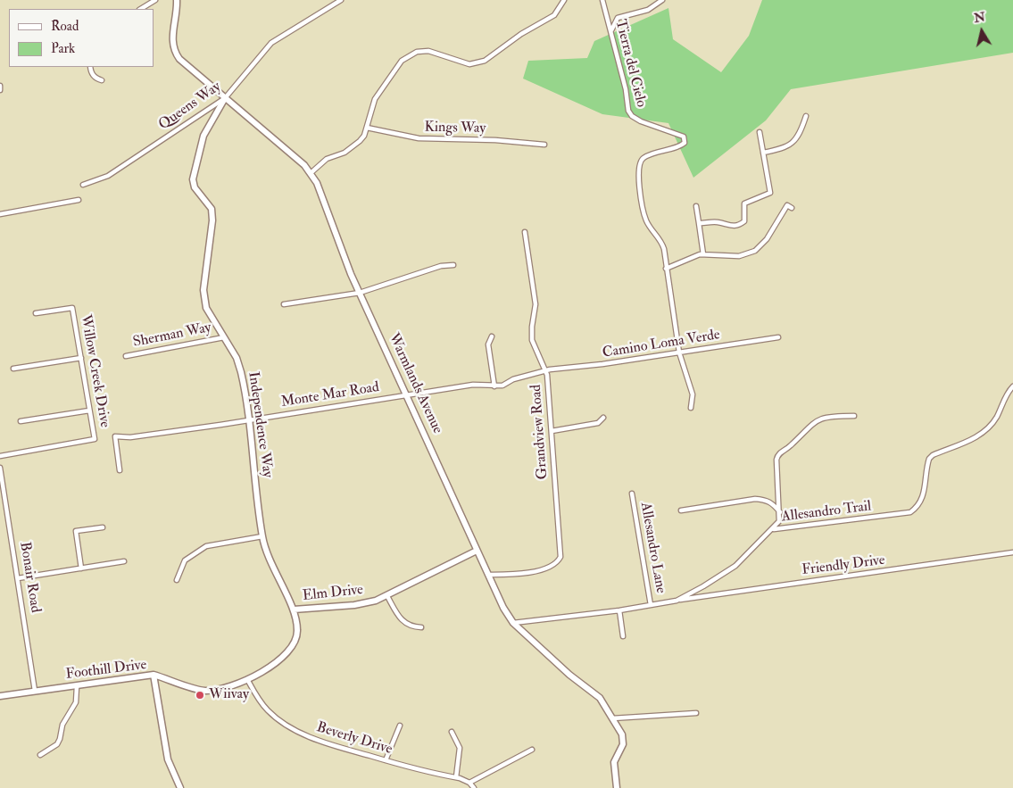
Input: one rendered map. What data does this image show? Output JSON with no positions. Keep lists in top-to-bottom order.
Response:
{
  "streets": {
    "street": [
      "Tierra del Cielo",
      "Queens Way",
      "Kings Way",
      "Sherman Way",
      "Camino Loma Verde",
      "Willow Creek Drive",
      "Warmlands Avenue",
      "Monte Mar Road",
      "Independence Way",
      "Grandview Road",
      "Allesandro Trail",
      "Allesandro Lane",
      "Friendly Drive",
      "Bonair Road",
      "Elm Drive",
      "Foothill Drive",
      "Beverly Drive"
    ]
  },
  "crossings": [
    ["Tierra del Cielo", "Camino Loma Verde"],
    ["Queens Way", "Warmlands Avenue"],
    ["Queens Way", "Independence Way"],
    ["Sherman Way", "Independence Way"],
    ["Camino Loma Verde", "Monte Mar Road"],
    ["Camino Loma Verde", "Grandview Road"],
    ["Warmlands Avenue", "Monte Mar Road"],
    ["Warmlands Avenue", "Independence Way"],
    ["Warmlands Avenue", "Grandview Road"],
    ["Warmlands Avenue", "Allesandro Trail"],
    ["Warmlands Avenue", "Elm Drive"],
    ["Monte Mar Road", "Independence Way"],
    ["Monte Mar Road", "Grandview Road"],
    ["Independence Way", "Elm Drive"],
    ["Allesandro Trail", "Allesandro Lane"],
    ["Allesandro Trail", "Friendly Drive"],
    ["Bonair Road", "Foothill Drive"],
    ["Elm Drive", "Foothill Drive"],
    ["Elm Drive", "Beverly Drive"]
  ],
  "places": ["Wiivay"],
  "legend": ["Road", "Park"],
  "north": "top"
}
